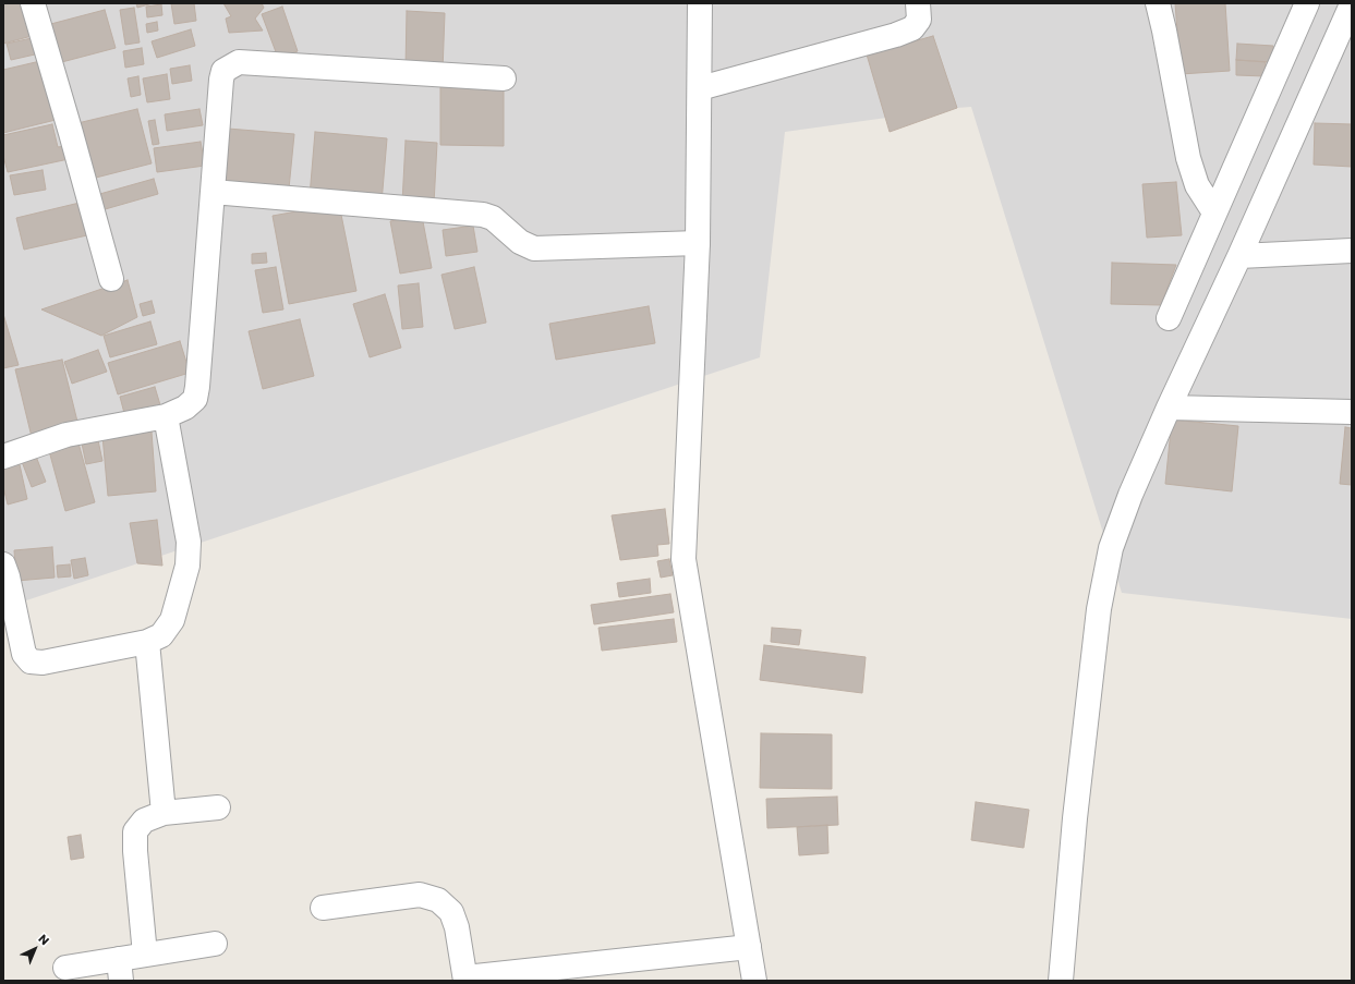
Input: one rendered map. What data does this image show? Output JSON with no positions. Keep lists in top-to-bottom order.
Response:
{
  "north": "top right"
}
